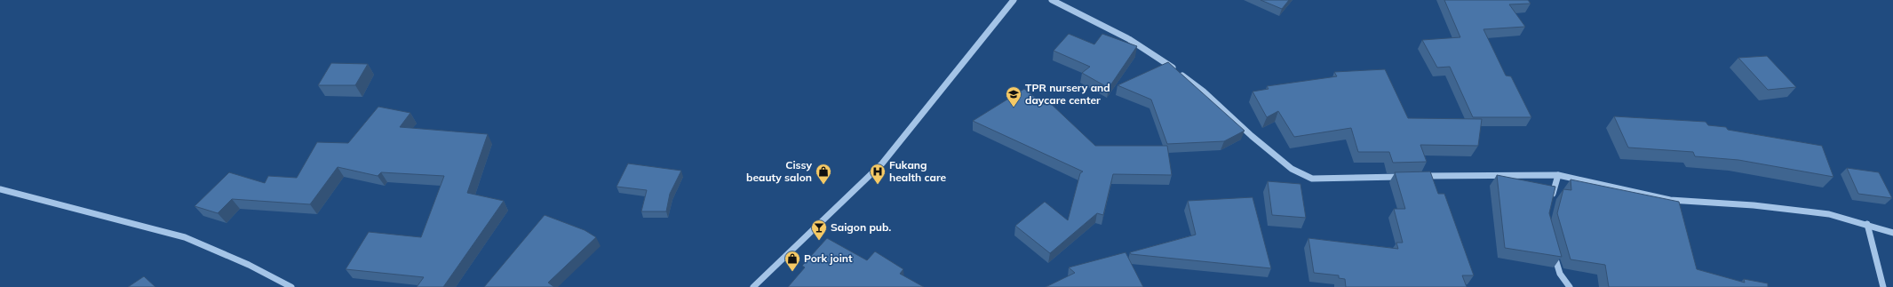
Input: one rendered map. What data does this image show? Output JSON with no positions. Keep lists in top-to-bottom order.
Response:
{
  "places": {
    "school or university": ["TPR nursery and daycare center"],
    "shop": ["Cissy beauty salon", "Pork joint"],
    "hospital": ["Fukang health care"],
    "bar": ["Saigon pub."]
  }
}
